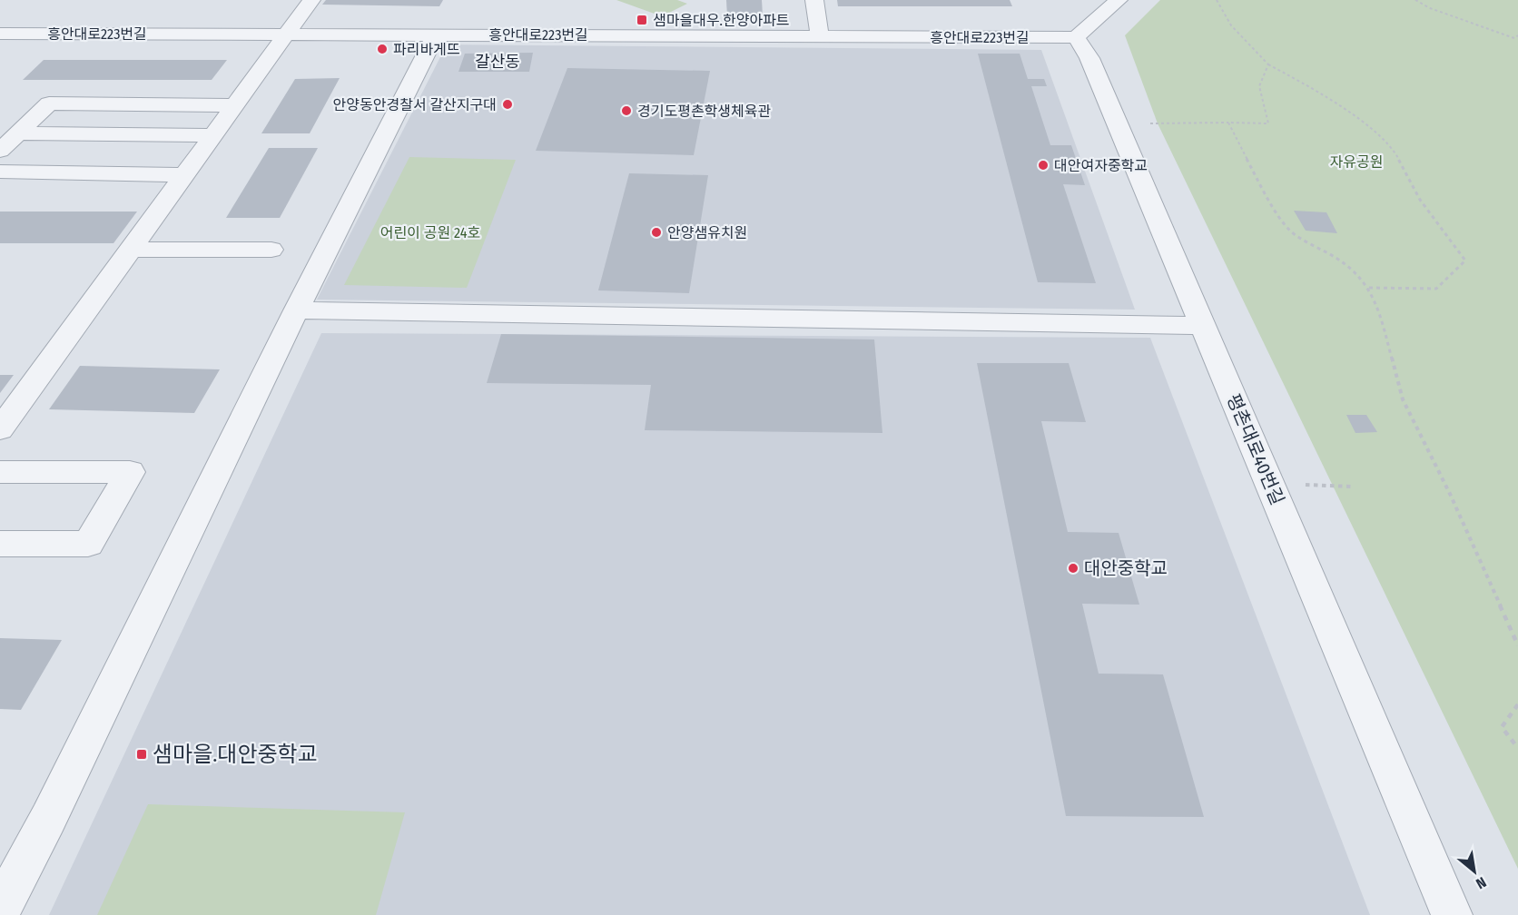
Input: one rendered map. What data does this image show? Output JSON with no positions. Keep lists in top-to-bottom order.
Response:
{
  "streets": {
    "street": ["흥안대로223번길", "평촌대로40번길"]
  },
  "crossings": [
    ["흥안대로223번길", "평촌대로40번길"]
  ],
  "districts": ["갈산동"],
  "parks": ["자유공원", "어린이 공원 24호"],
  "places": {
    "transit": ["샘마을대우.한양아파트", "샘마을.대안중학교"],
    "other": [
      "파리바게뜨",
      "안양동안경찰서 갈산지구대",
      "경기도평촌학생체육관",
      "대안여자중학교",
      "안양샘유치원",
      "대안중학교"
    ]
  },
  "north": "bottom right"
}
